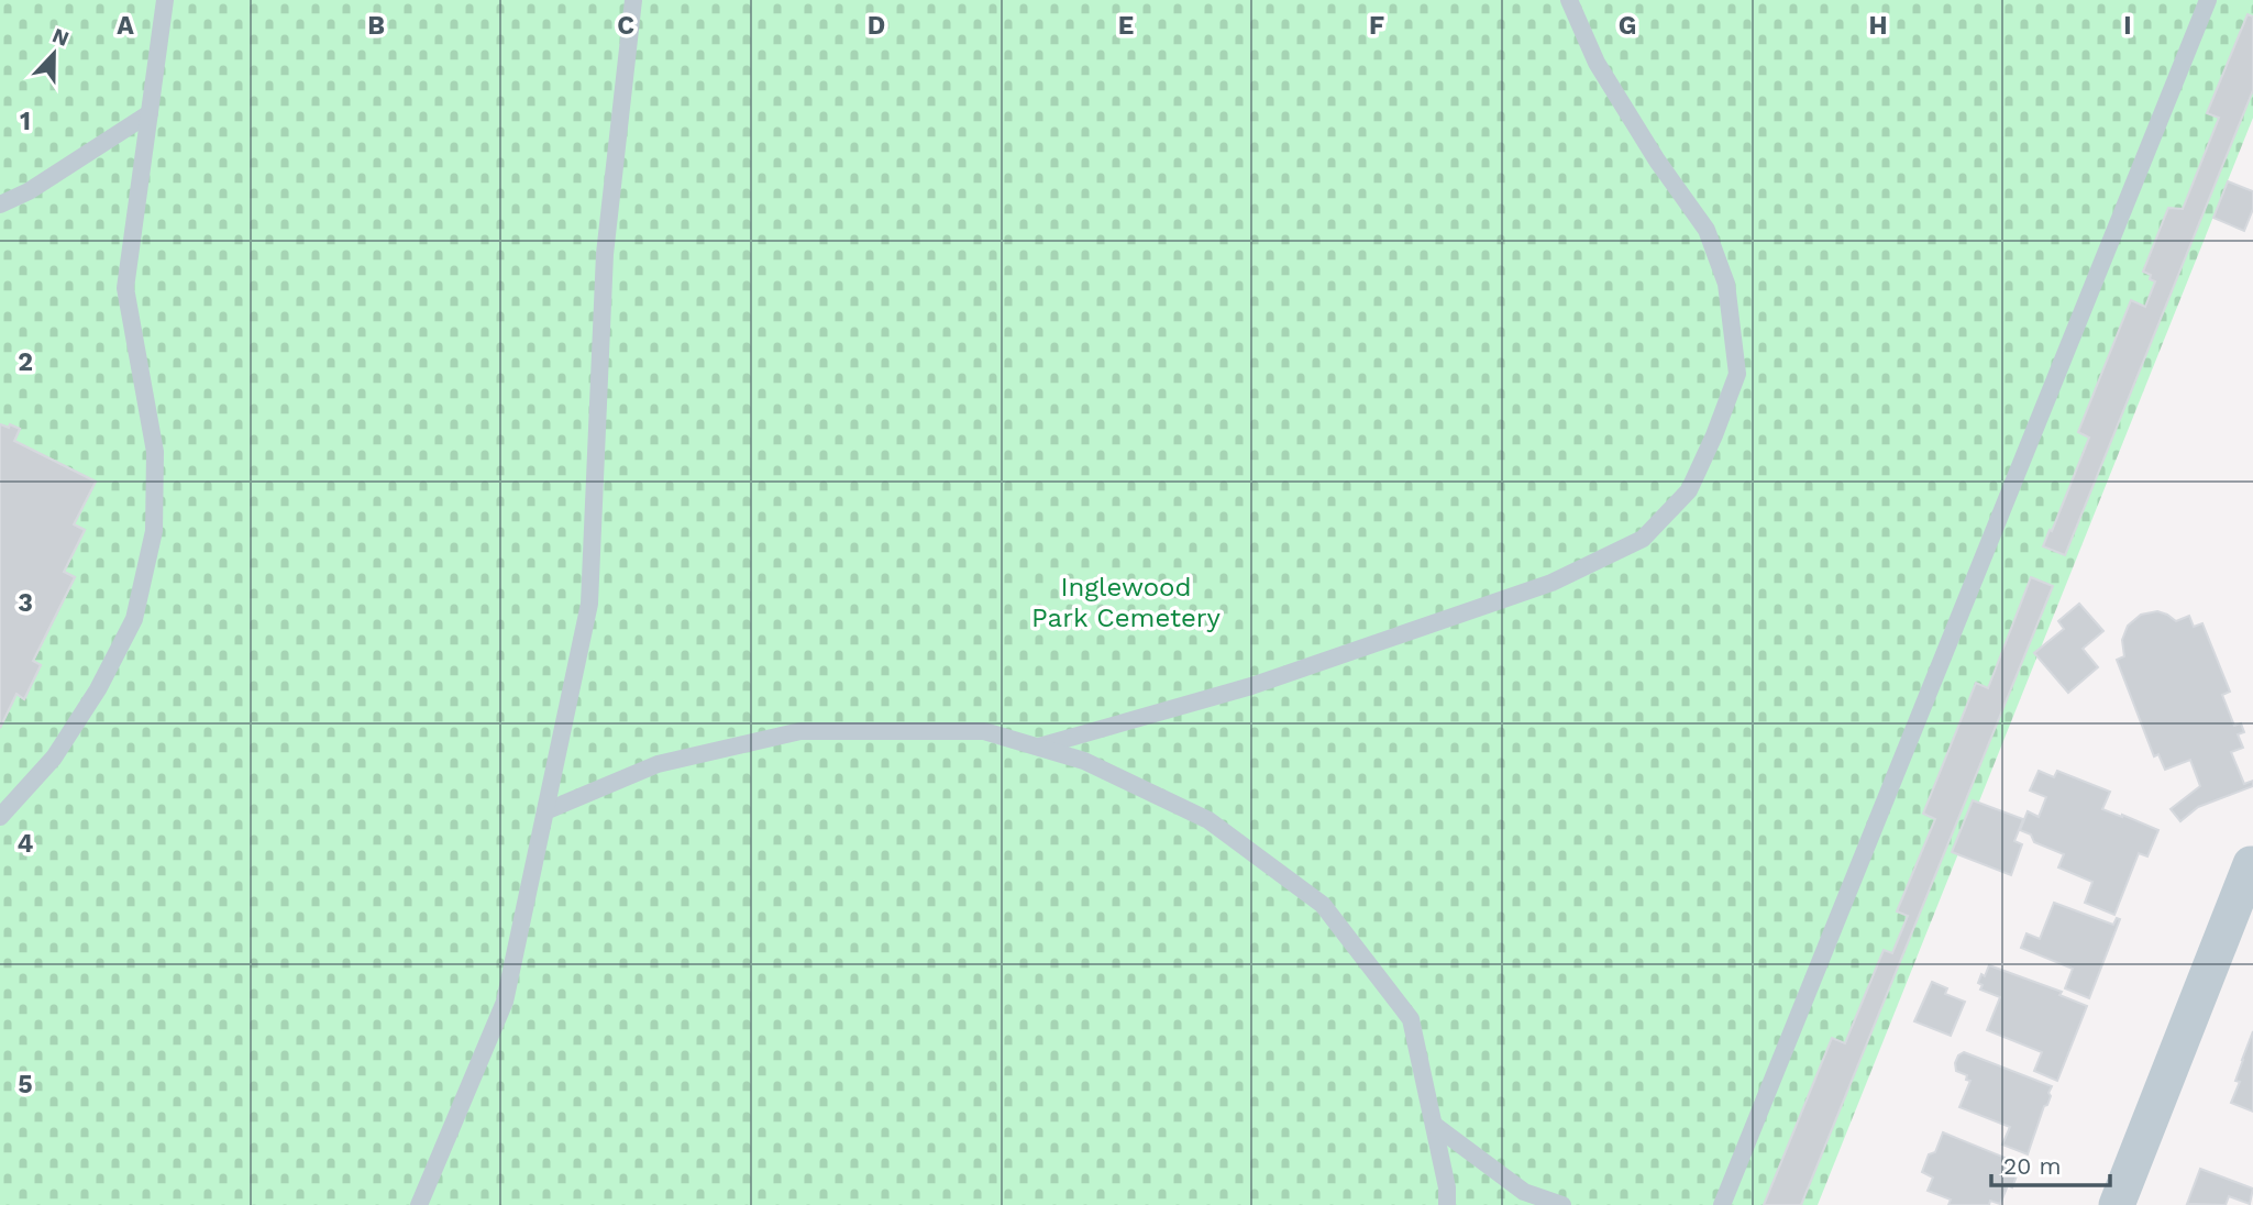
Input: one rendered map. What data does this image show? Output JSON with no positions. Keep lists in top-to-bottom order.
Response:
{
  "parks": ["Inglewood Park Cemetery"],
  "scale_bar": "20 m",
  "north": "top",
  "grid": {
    "columns": [
      "A",
      "B",
      "C",
      "D",
      "E",
      "F",
      "G",
      "H",
      "I"
    ],
    "rows": [
      "1",
      "2",
      "3",
      "4",
      "5"
    ]
  }
}
